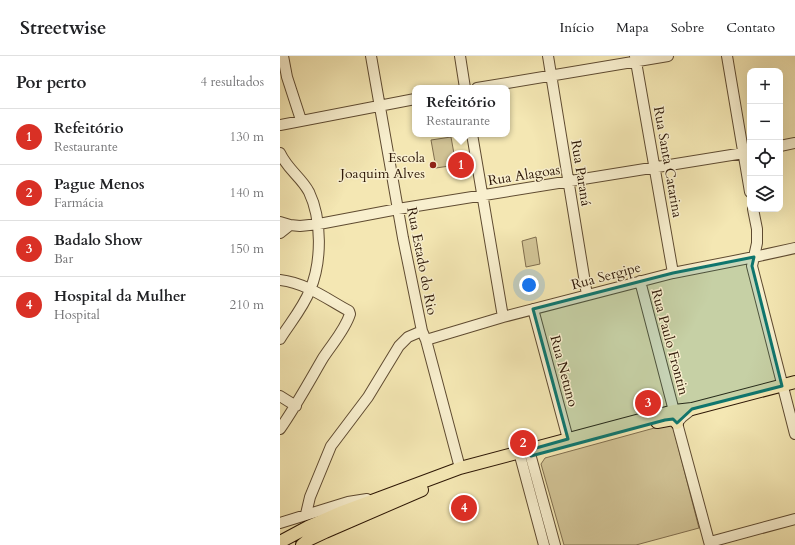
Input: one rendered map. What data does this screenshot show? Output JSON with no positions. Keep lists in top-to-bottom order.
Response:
{
  "streets": {
    "street": [
      "Rua Santa Catarina",
      "Rua Paraná",
      "Rua Alagoas",
      "Rua Estado do Rio",
      "Rua Sergipe",
      "Rua Paulo Frontin",
      "Rua Netuno"
    ]
  },
  "crossings": [
    ["Rua Santa Catarina", "Rua Alagoas"],
    ["Rua Santa Catarina", "Rua Sergipe"],
    ["Rua Paraná", "Rua Alagoas"],
    ["Rua Paraná", "Rua Sergipe"],
    ["Rua Alagoas", "Rua Estado do Rio"],
    ["Rua Estado do Rio", "Rua Sergipe"],
    ["Rua Sergipe", "Rua Paulo Frontin"],
    ["Rua Sergipe", "Rua Netuno"]
  ],
  "places": ["Escola Joaquim Alves"],
  "page": {
    "header": "Streetwise",
    "nav": [
      "Início",
      "Mapa",
      "Sobre",
      "Contato"
    ],
    "heading": ["Por perto", "4 resultados"],
    "map_buttons": ["+", "−"],
    "popup": ["Refeitório", "Restaurante"],
    "list": [
      {
        "mark": "1",
        "name": "Refeitório",
        "note": "Restaurante",
        "value": "130 m"
      },
      {
        "mark": "2",
        "name": "Pague Menos",
        "note": "Farmácia",
        "value": "140 m"
      },
      {
        "mark": "3",
        "name": "Badalo Show",
        "note": "Bar",
        "value": "150 m"
      },
      {
        "mark": "4",
        "name": "Hospital da Mulher",
        "note": "Hospital",
        "value": "210 m"
      }
    ],
    "pins": [
      "1",
      "3",
      "2",
      "4"
    ]
  }
}
